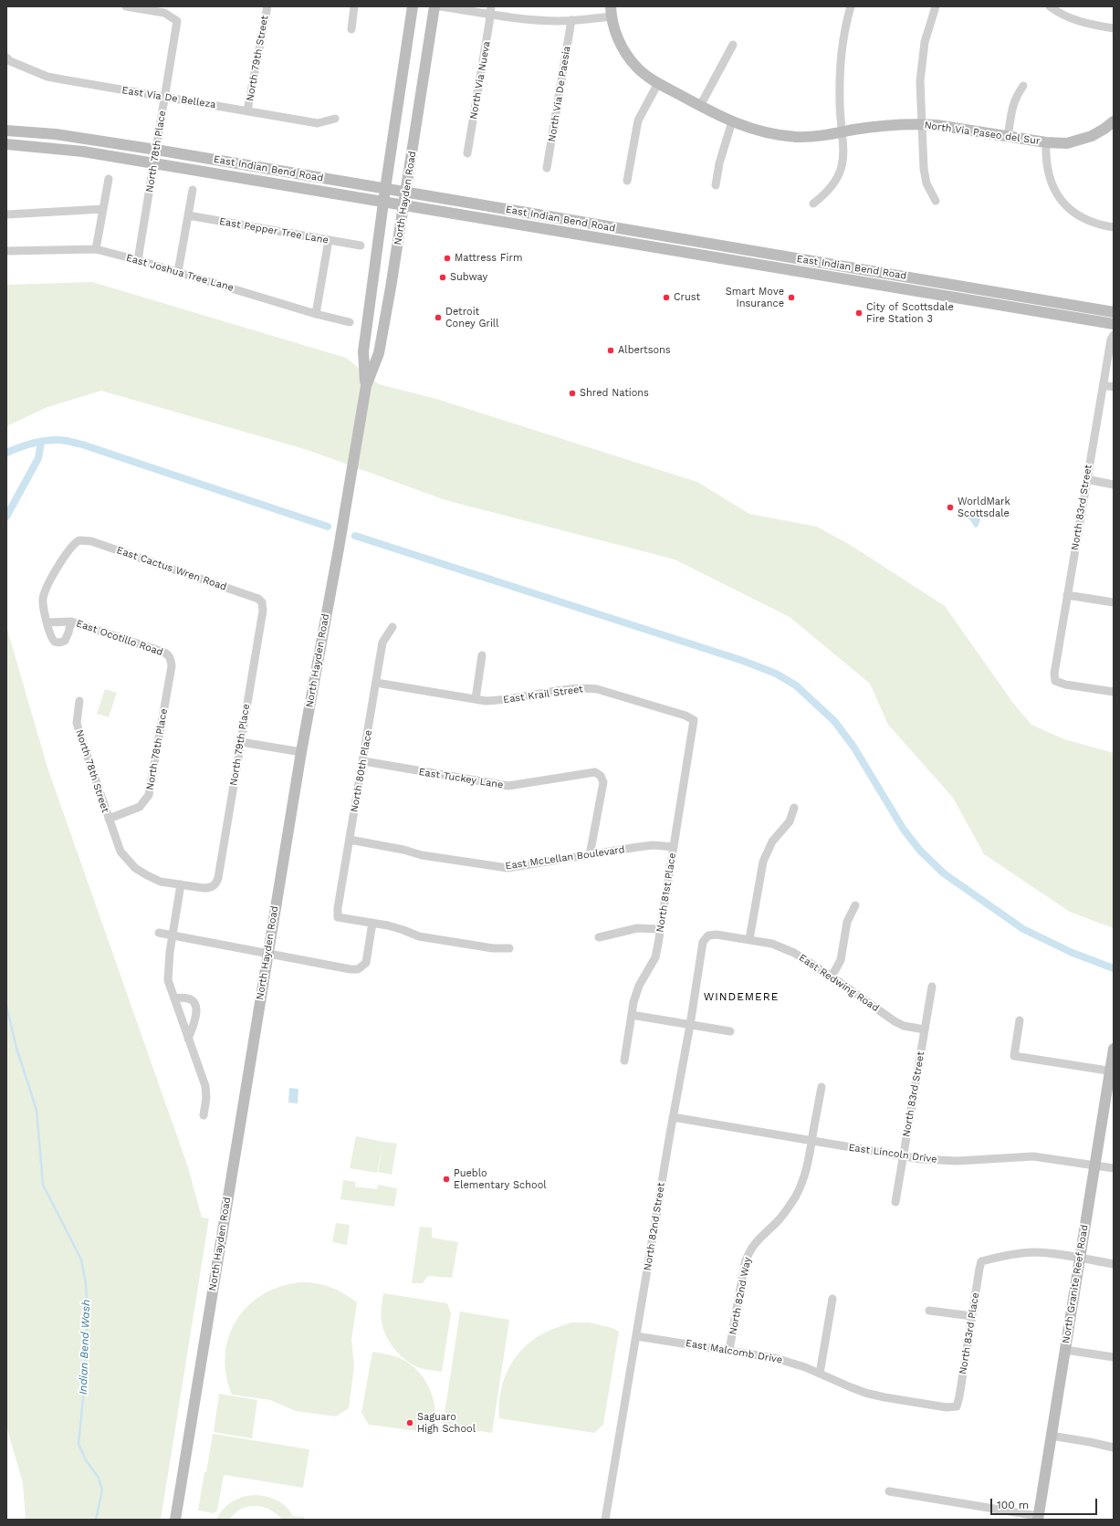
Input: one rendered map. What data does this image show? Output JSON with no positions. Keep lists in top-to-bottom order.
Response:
{
  "streets": {
    "main road": [
      "North Via Paseo del Sur",
      "East Indian Bend Road",
      "North Hayden Road",
      "North Granite Reef Road"
    ],
    "street": [
      "North 79th Street",
      "North Via Nueva",
      "North Via De Paesia",
      "East Via De Belleza",
      "North 78th Place",
      "East Pepper Tree Lane",
      "East Joshua Tree Lane",
      "North 83rd Street",
      "East Cactus Wren Road",
      "East Ocotillo Road",
      "East Krail Street",
      "North 79th Place",
      "North 78th Street",
      "North 80th Place",
      "East Tuckey Lane",
      "East McLellan Boulevard",
      "North 81st Place",
      "East Redwing Road",
      "East Lincoln Drive",
      "North 82nd Street",
      "North 82nd Way",
      "North 83rd Place",
      "East Malcomb Drive"
    ]
  },
  "crossings": [
    ["North 79th Street", "East Via De Belleza"],
    ["East Via De Belleza", "North 78th Place"],
    ["North 78th Place", "East Indian Bend Road"],
    ["North 78th Place", "East Joshua Tree Lane"],
    ["North 78th Place", "East Ocotillo Road"],
    ["North 78th Place", "North 78th Street"],
    ["East Indian Bend Road", "North Hayden Road"],
    ["North 83rd Street", "East Redwing Road"],
    ["North 83rd Street", "East Lincoln Drive"],
    ["East Cactus Wren Road", "East Ocotillo Road"],
    ["East Cactus Wren Road", "North 79th Place"],
    ["East Krail Street", "North 80th Place"],
    ["East Krail Street", "North 81st Place"],
    ["North 79th Place", "North 78th Street"],
    ["North 80th Place", "East Tuckey Lane"],
    ["North 80th Place", "East McLellan Boulevard"],
    ["East Tuckey Lane", "East McLellan Boulevard"],
    ["East McLellan Boulevard", "North 81st Place"],
    ["East Redwing Road", "North 82nd Street"],
    ["East Lincoln Drive", "North 82nd Street"],
    ["East Lincoln Drive", "North Granite Reef Road"],
    ["East Lincoln Drive", "North 82nd Way"],
    ["North 82nd Street", "East Malcomb Drive"],
    ["North Granite Reef Road", "North 83rd Place"],
    ["North 82nd Way", "East Malcomb Drive"],
    ["North 83rd Place", "East Malcomb Drive"]
  ],
  "districts": ["WINDEMERE"],
  "water": ["Indian Bend Wash"],
  "places": [
    "Mattress Firm",
    "Subway",
    "Crust",
    "Smart Move Insurance",
    "City of Scottsdale Fire Station 3",
    "Detroit Coney Grill",
    "Albertsons",
    "Shred Nations",
    "WorldMark Scottsdale",
    "Pueblo Elementary School",
    "Saguaro High School"
  ],
  "scale_bar": "100 m"
}
